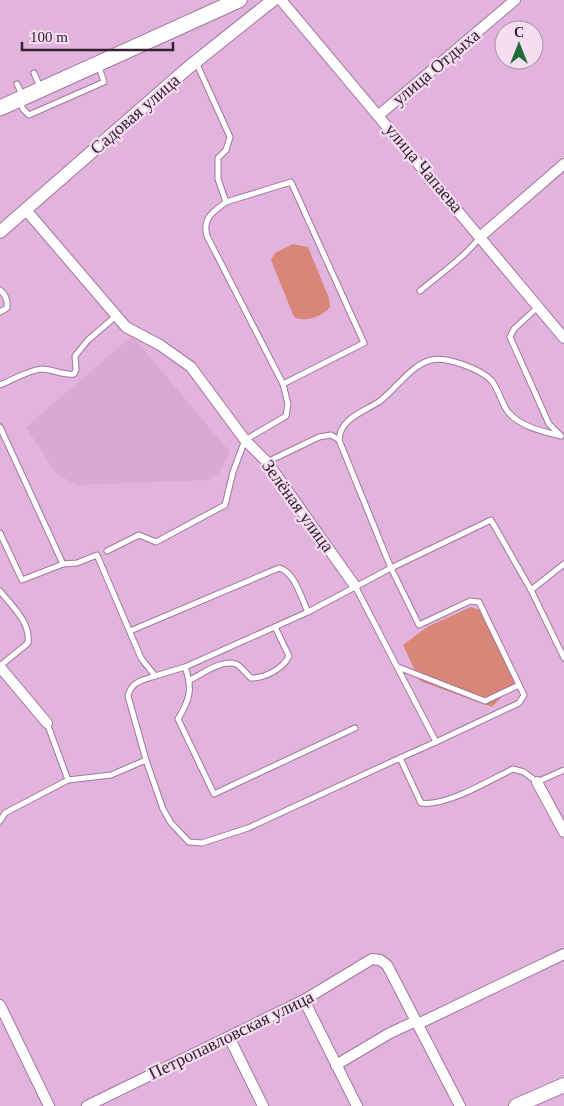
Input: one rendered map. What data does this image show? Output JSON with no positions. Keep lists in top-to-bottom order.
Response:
{
  "streets": {
    "street": [
      "улица Отдыха",
      "Садовая улица",
      "улица Чапаева",
      "Зелёная улица",
      "Петропавловская улица"
    ]
  },
  "crossings": [
    ["улица Отдыха", "улица Чапаева"],
    ["Садовая улица", "Зелёная улица"]
  ],
  "scale_bar": "100 m",
  "north": "top"
}
